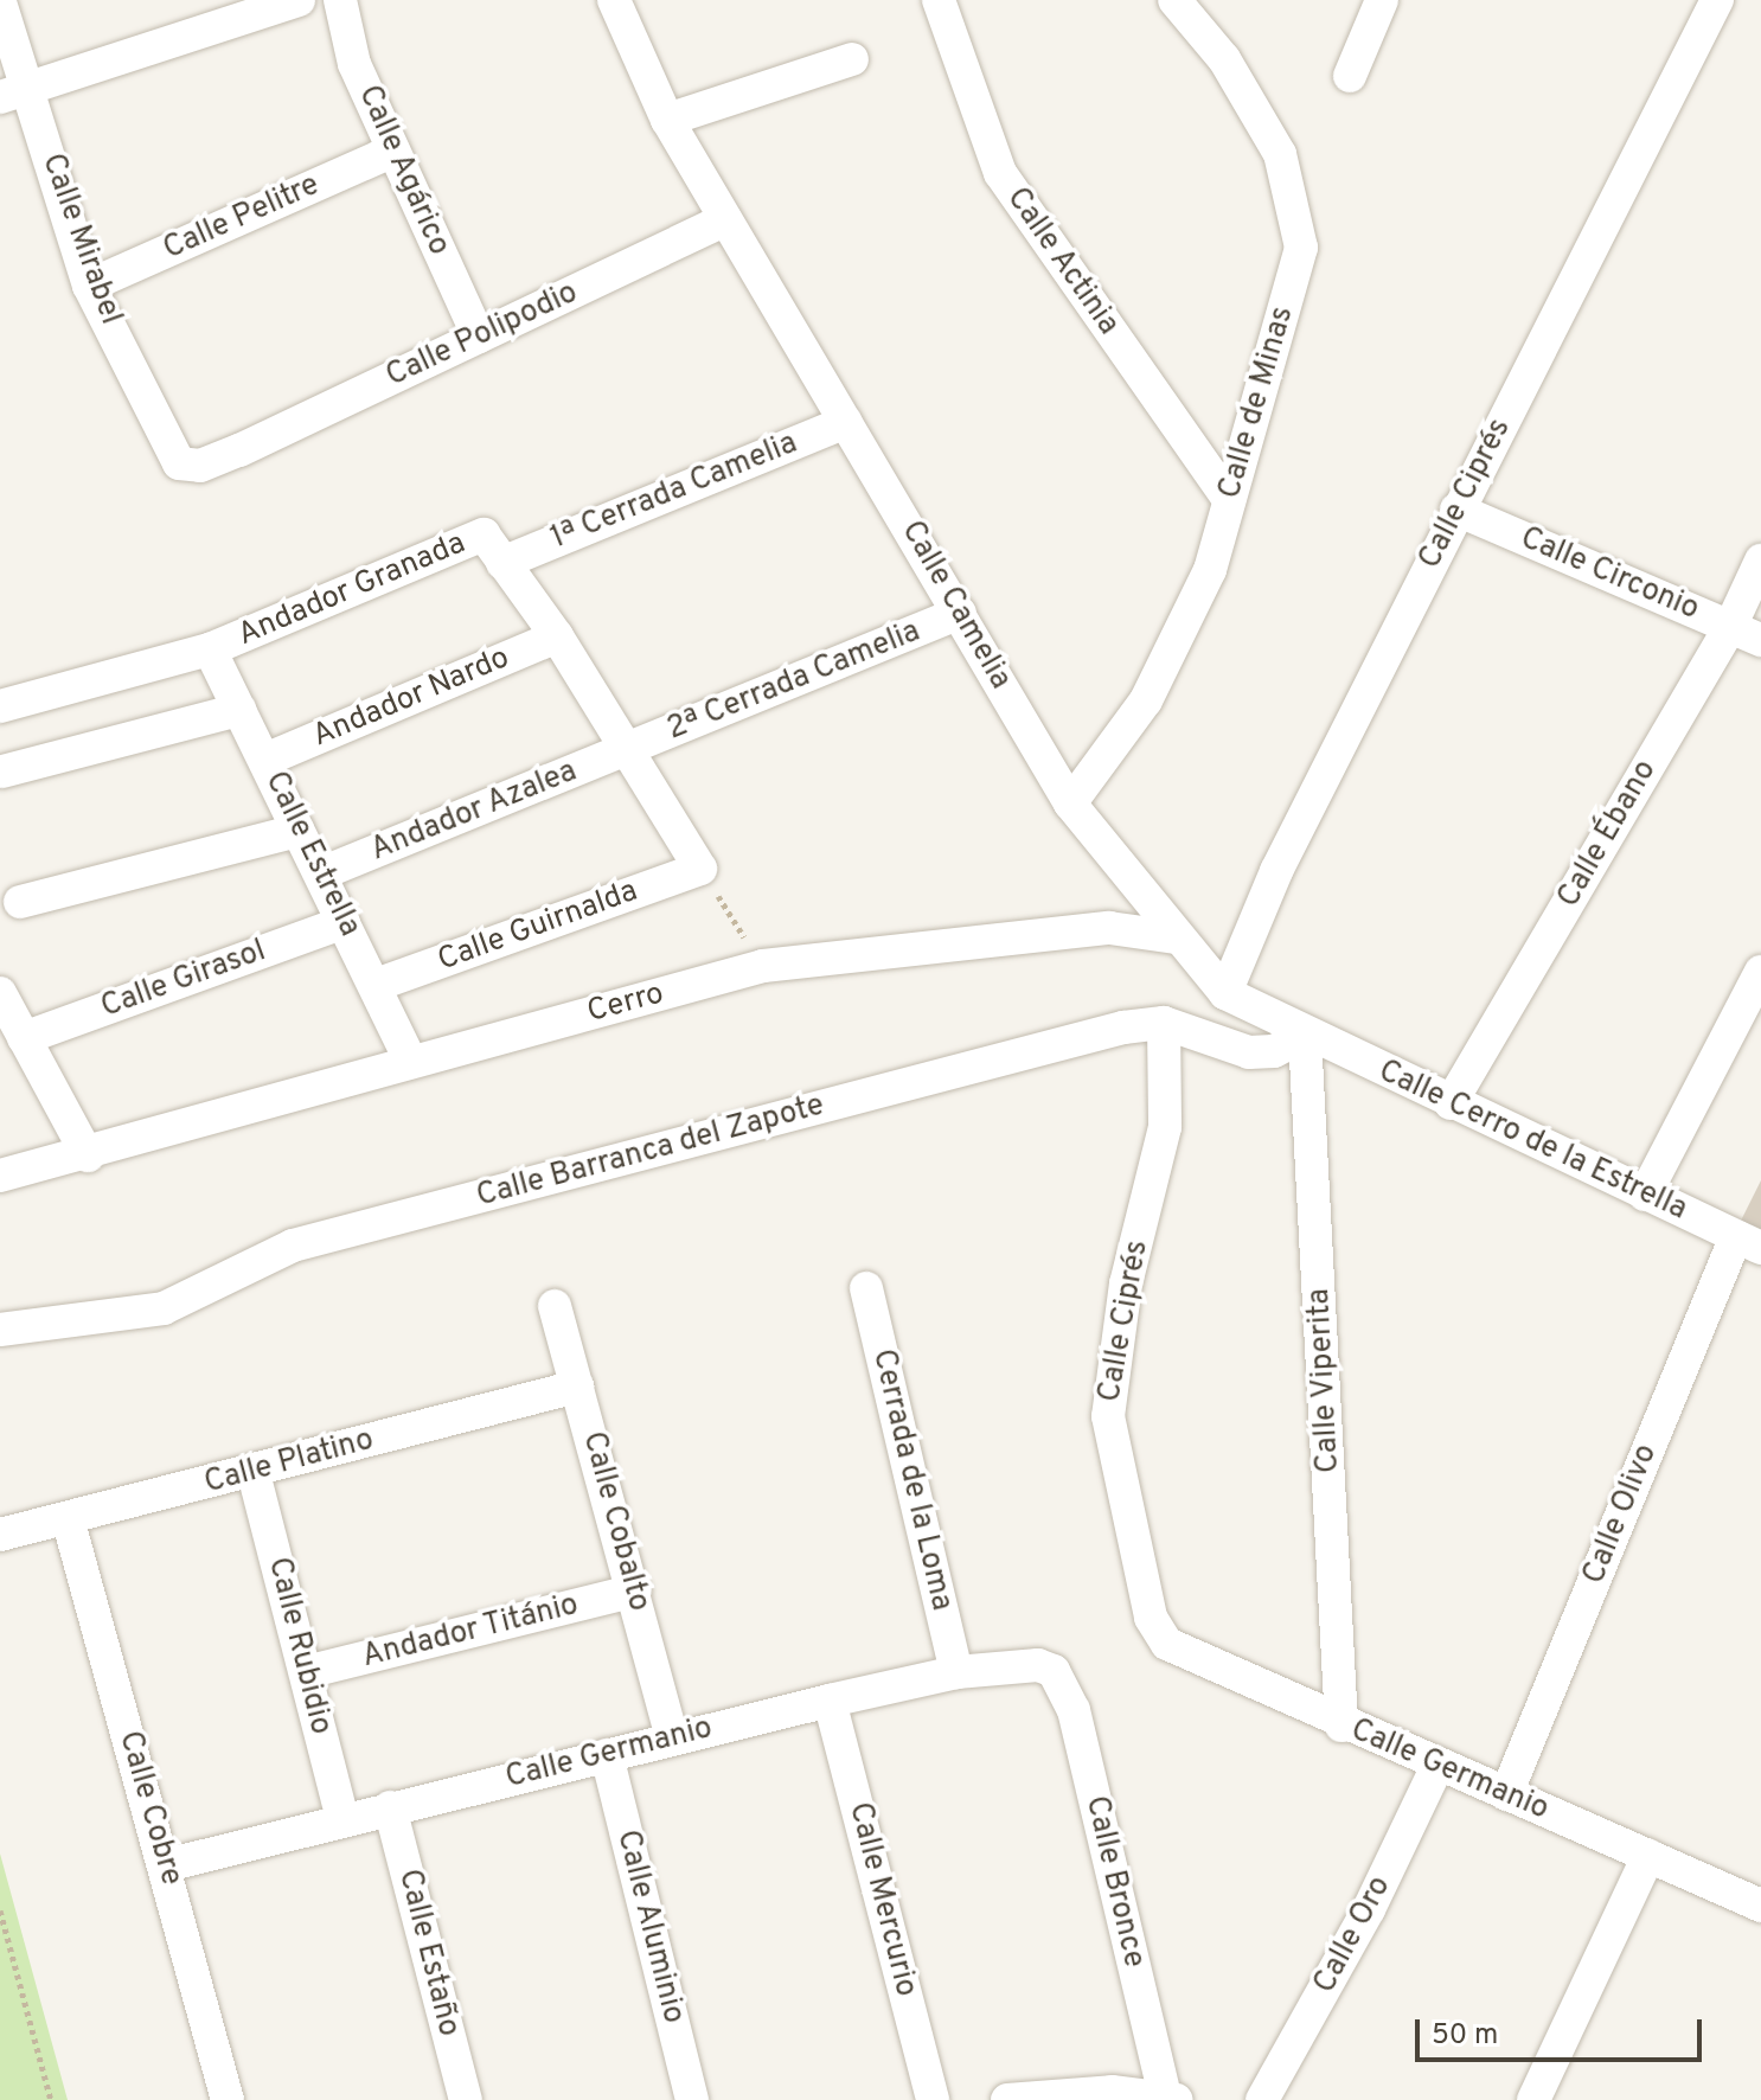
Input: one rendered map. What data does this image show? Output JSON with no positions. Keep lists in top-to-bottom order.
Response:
{
  "streets": {
    "street": [
      "Calle Agárico",
      "Calle Pelitre",
      "Calle Mirabel",
      "Calle Actinia",
      "Calle Polipodio",
      "Calle de Minas",
      "1ª Cerrada Camelia",
      "Calle Ciprés",
      "Calle Circonio",
      "Andador Granada",
      "Calle Camelia",
      "2ª Cerrada Camelia",
      "Andador Nardo",
      "Andador Azalea",
      "Calle Ébano",
      "Calle Estrella",
      "Calle Guirnalda",
      "Calle Girasol",
      "Cerro",
      "Calle Cerro de la Estrella",
      "Calle Barranca del Zapote",
      "Calle Viperita",
      "Calle Platino",
      "Cerrada de la Loma",
      "Calle Olivo",
      "Calle Cobalto",
      "Andador Titánio",
      "Calle Rubidio",
      "Calle Germanio",
      "Calle Cobre",
      "Calle Bronce",
      "Calle Mercurio",
      "Calle Aluminio",
      "Calle Oro",
      "Calle Estaño"
    ]
  },
  "crossings": [
    ["Calle Agárico", "Calle Pelitre"],
    ["Calle Agárico", "Calle Polipodio"],
    ["Calle Pelitre", "Calle Mirabel"],
    ["Calle Mirabel", "Calle Polipodio"],
    ["Calle Actinia", "Calle de Minas"],
    ["Calle Polipodio", "Calle Camelia"],
    ["Calle de Minas", "Calle Camelia"],
    ["1ª Cerrada Camelia", "Andador Granada"],
    ["1ª Cerrada Camelia", "Calle Camelia"],
    ["Calle Ciprés", "Calle Circonio"],
    ["Calle Ciprés", "Calle Camelia"],
    ["Calle Ciprés", "Calle Barranca del Zapote"],
    ["Calle Ciprés", "Calle Germanio"],
    ["Calle Circonio", "Calle Ébano"],
    ["Andador Granada", "2ª Cerrada Camelia"],
    ["Andador Granada", "Andador Nardo"],
    ["Andador Granada", "Andador Azalea"],
    ["Andador Granada", "Calle Estrella"],
    ["Andador Granada", "Calle Guirnalda"],
    ["Calle Camelia", "2ª Cerrada Camelia"],
    ["Calle Camelia", "Cerro"],
    ["Calle Camelia", "Calle Cerro de la Estrella"],
    ["Calle Camelia", "Calle Barranca del Zapote"],
    ["Calle Camelia", "Calle Viperita"],
    ["2ª Cerrada Camelia", "Andador Azalea"],
    ["Andador Nardo", "Calle Estrella"],
    ["Andador Azalea", "Calle Estrella"],
    ["Calle Ébano", "Calle Cerro de la Estrella"],
    ["Calle Estrella", "Calle Guirnalda"],
    ["Calle Estrella", "Calle Girasol"],
    ["Calle Estrella", "Cerro"],
    ["Calle Cerro de la Estrella", "Calle Barranca del Zapote"],
    ["Calle Cerro de la Estrella", "Calle Viperita"],
    ["Calle Cerro de la Estrella", "Calle Olivo"],
    ["Calle Barranca del Zapote", "Calle Viperita"],
    ["Calle Viperita", "Calle Germanio"],
    ["Calle Platino", "Calle Cobalto"],
    ["Calle Platino", "Calle Rubidio"],
    ["Calle Platino", "Calle Cobre"],
    ["Cerrada de la Loma", "Calle Germanio"],
    ["Calle Olivo", "Calle Germanio"],
    ["Calle Cobalto", "Andador Titánio"],
    ["Calle Cobalto", "Calle Germanio"],
    ["Andador Titánio", "Calle Rubidio"],
    ["Calle Rubidio", "Calle Germanio"],
    ["Calle Germanio", "Calle Cobre"],
    ["Calle Germanio", "Calle Bronce"],
    ["Calle Germanio", "Calle Mercurio"],
    ["Calle Germanio", "Calle Aluminio"],
    ["Calle Germanio", "Calle Oro"],
    ["Calle Germanio", "Calle Estaño"]
  ],
  "scale_bar": "50 m"
}
